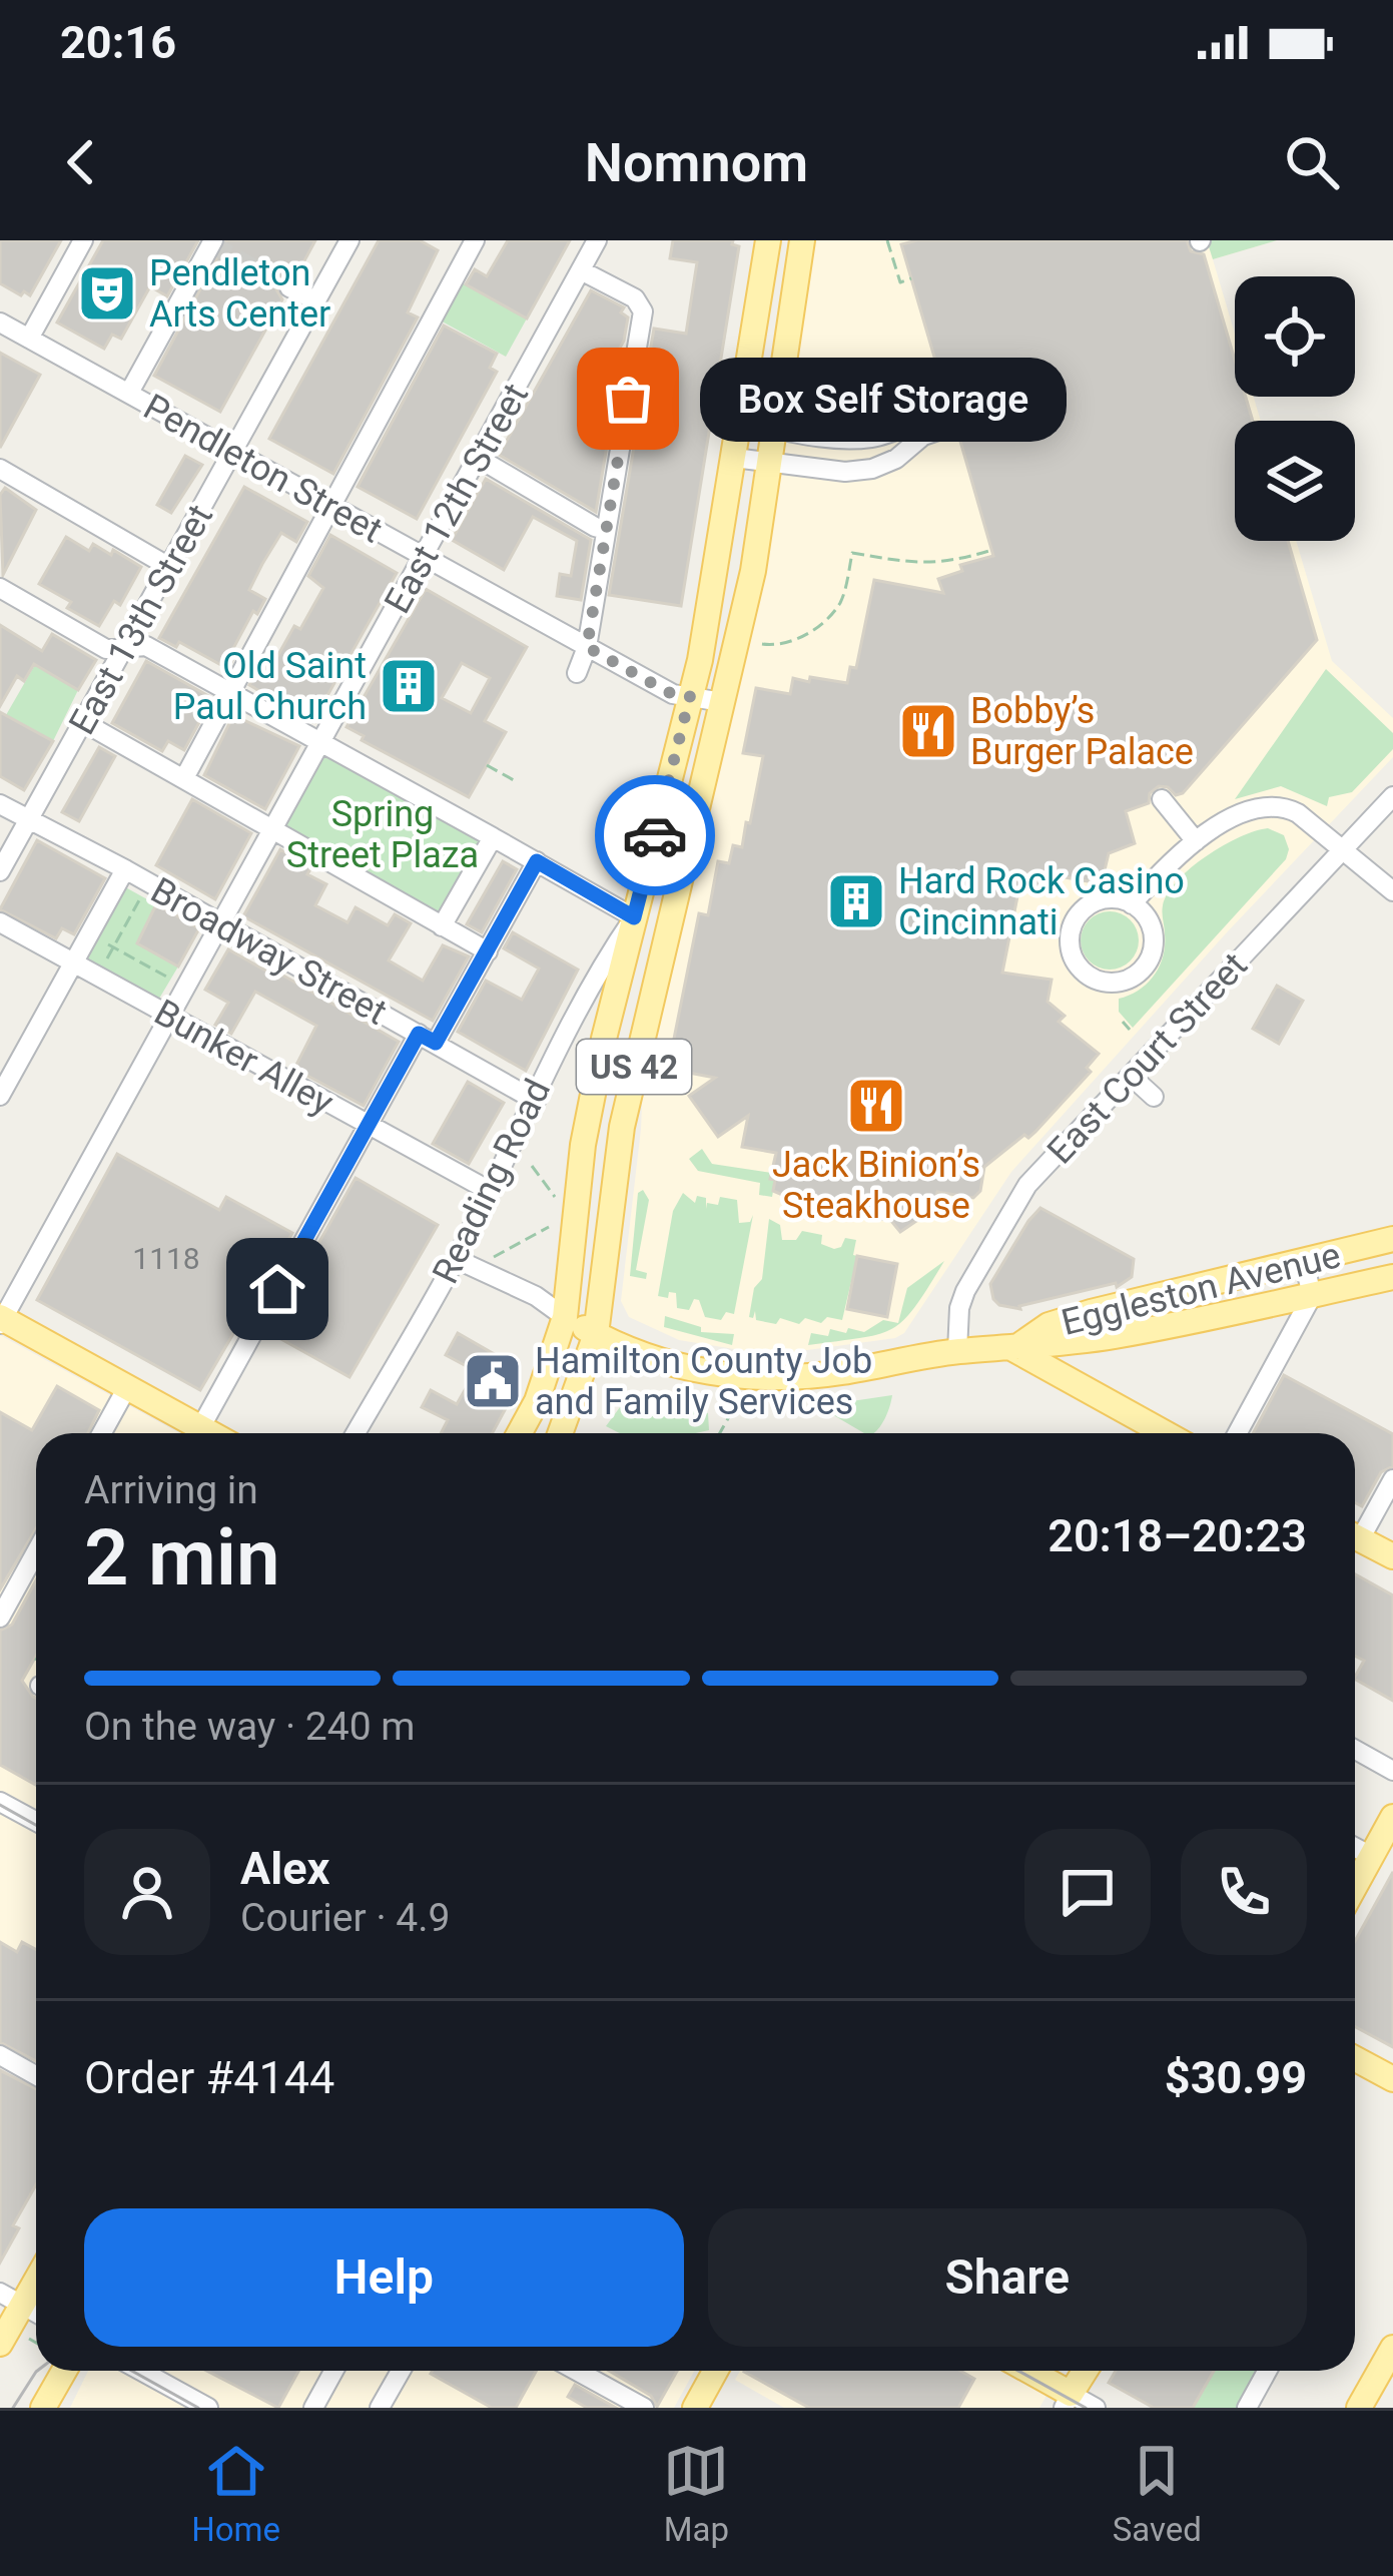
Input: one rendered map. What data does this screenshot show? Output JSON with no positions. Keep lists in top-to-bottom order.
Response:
{
  "streets": {
    "main road": ["US 42", "Reading Road", "Eggleston Avenue"],
    "street": [
      "Pendleton Street",
      "East 12th Street",
      "East 13th Street",
      "Broadway Street",
      "Bunker Alley",
      "East Court Street"
    ]
  },
  "crossings": [
    ["Pendleton Street", "East 12th Street"],
    ["Pendleton Street", "East 13th Street"],
    ["Pendleton Street", "US 42"],
    ["Pendleton Street", "Reading Road"],
    ["East 12th Street", "Broadway Street"],
    ["East 12th Street", "Bunker Alley"],
    ["East 13th Street", "Broadway Street"],
    ["Broadway Street", "Reading Road"],
    ["Bunker Alley", "Reading Road"],
    ["East Court Street", "Eggleston Avenue"],
    ["US 42", "Reading Road"],
    ["US 42", "Eggleston Avenue"],
    ["Reading Road", "Eggleston Avenue"]
  ],
  "parks": ["Spring Street Plaza"],
  "places": {
    "theatre": ["Pendleton Arts Center"],
    "other": ["Box Self Storage"],
    "building": ["Old Saint Paul Church", "Hard Rock Casino Cincinnati"],
    "restaurant": ["Bobby’s Burger Palace", "Jack Binion’s Steakhouse"],
    "public building": ["Hamilton County Job and Family Services"]
  },
  "house_numbers": ["1118"],
  "page": {
    "status": "20:16",
    "header": "Nomnom",
    "bubble": "Box Self Storage",
    "heading": ["2 min", "Arriving in", "20:18–20:23"],
    "panel": [
      "Alex",
      "Courier · 4.9",
      "Order #4144",
      "$30.99"
    ],
    "bar": "On the way · 240 m",
    "buttons": ["Help", "Share"],
    "tabs": ["Home", "Map", "Saved"]
  }
}
